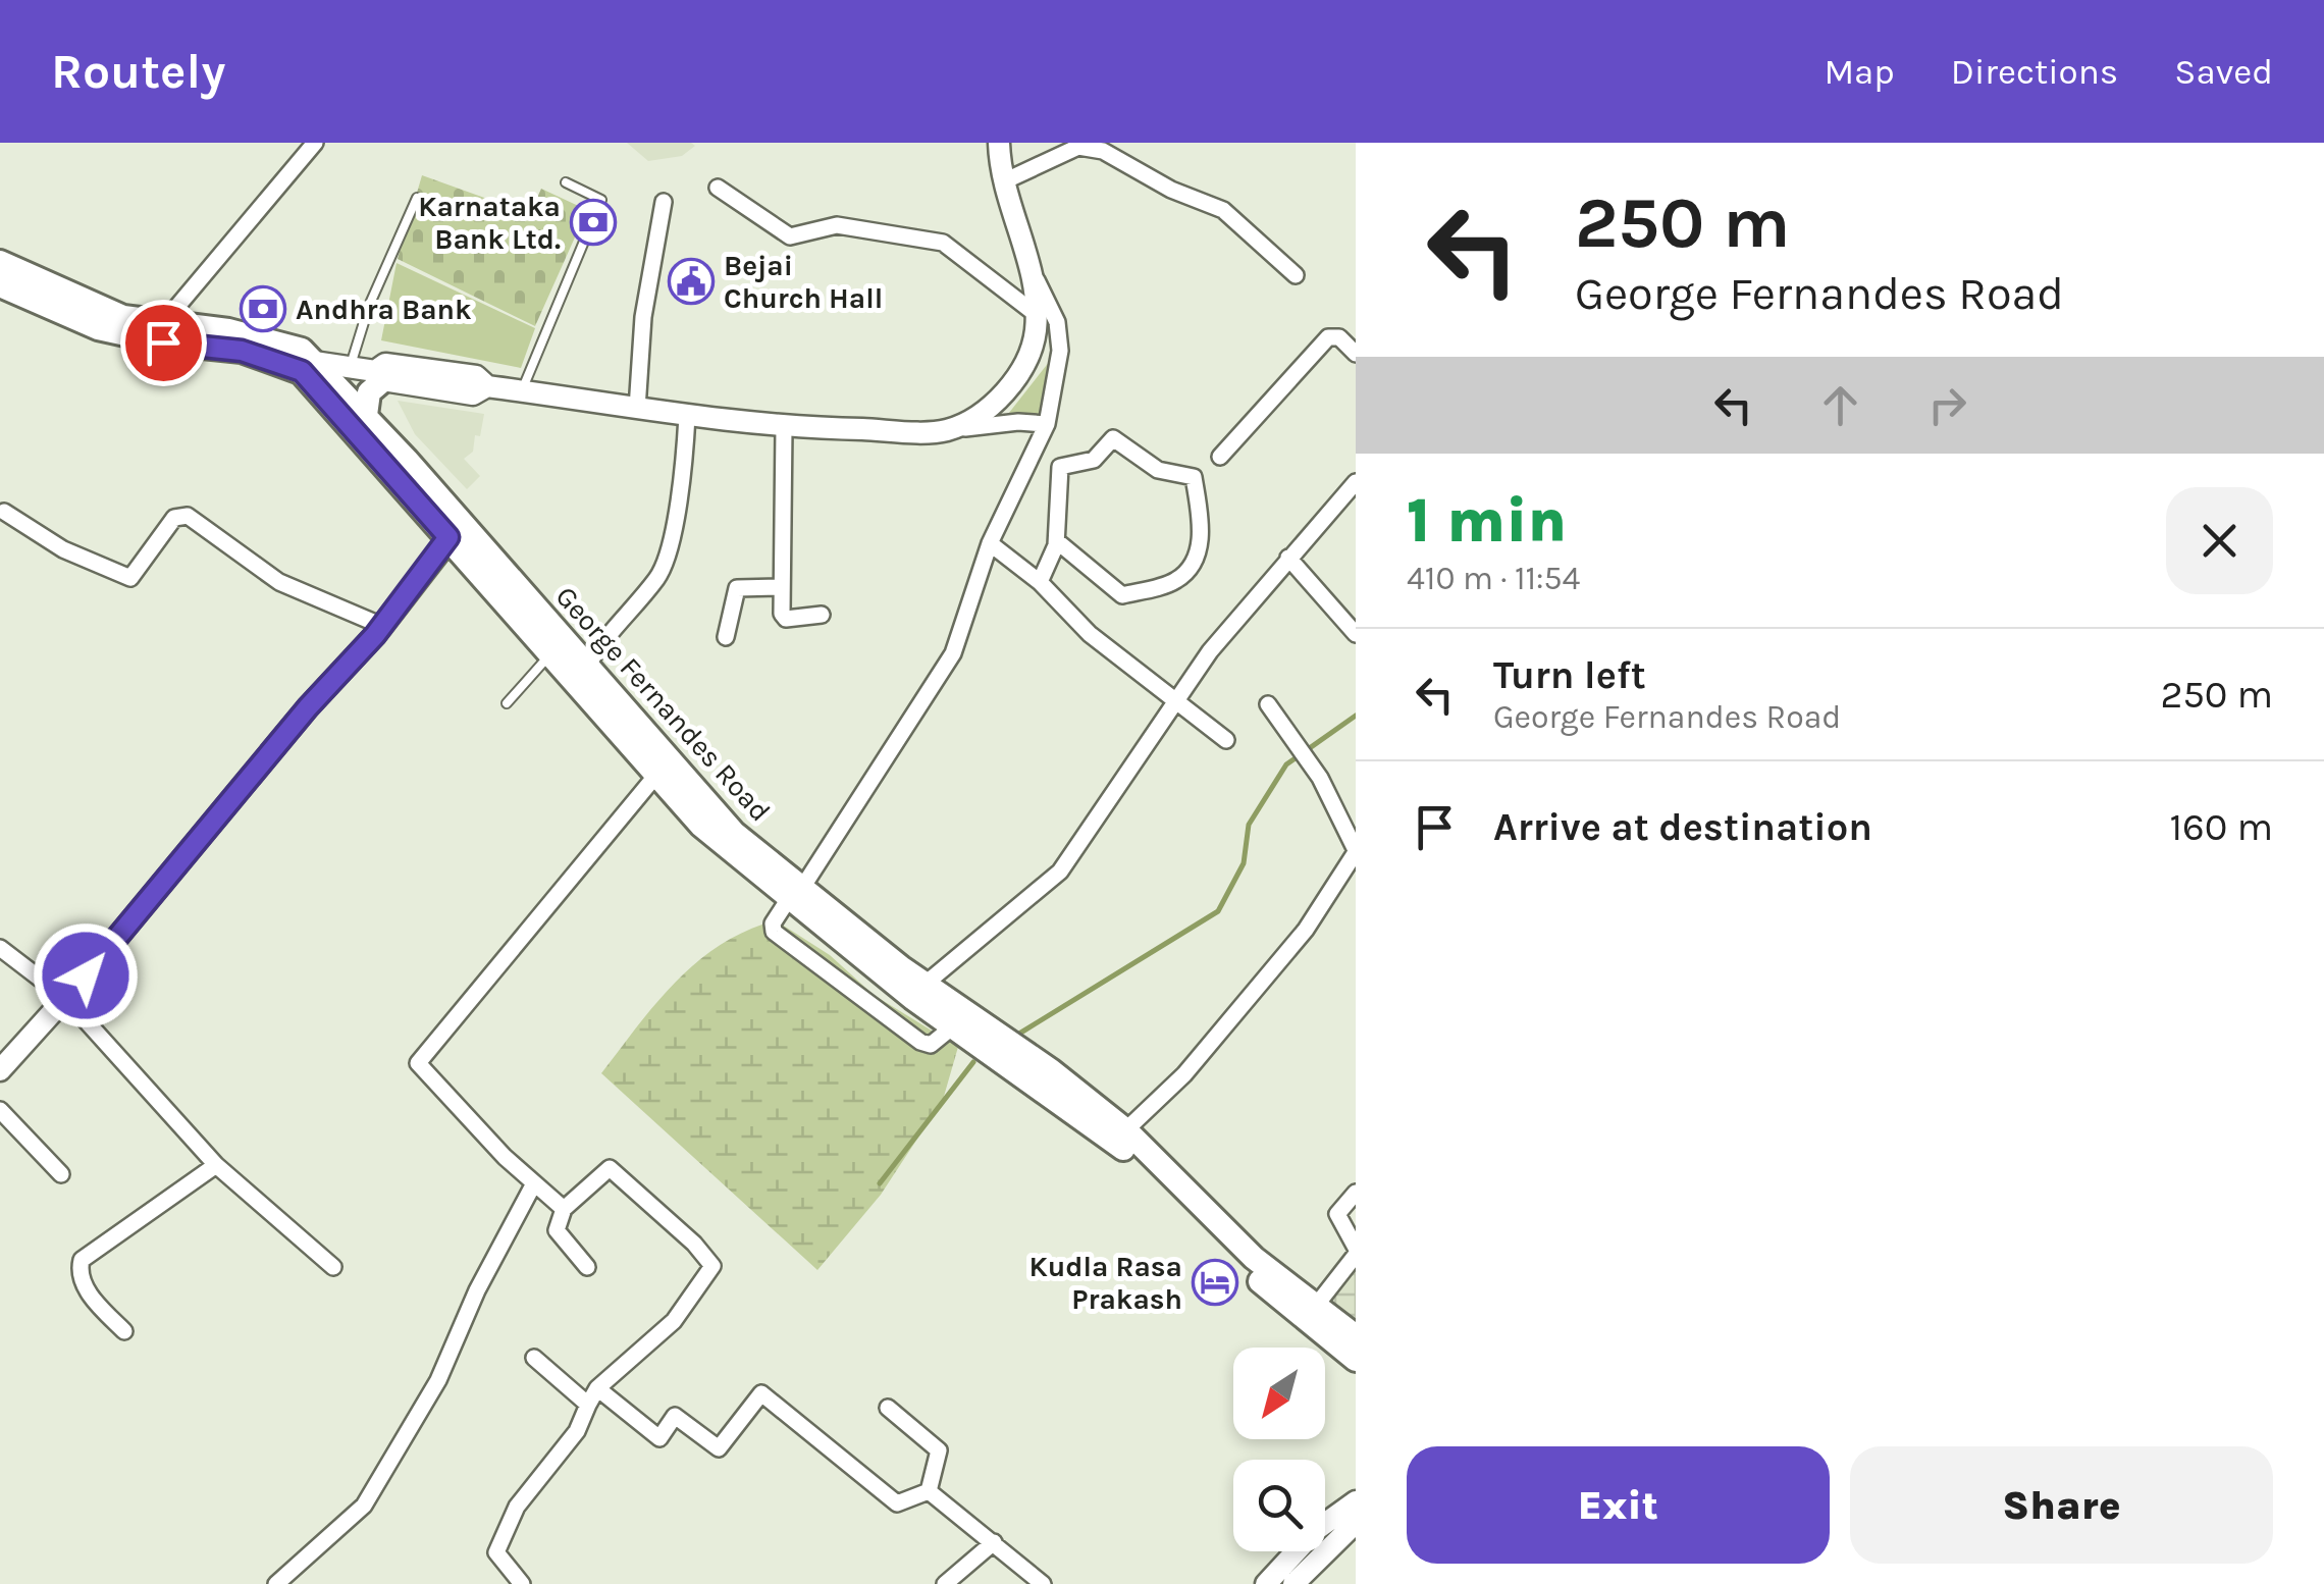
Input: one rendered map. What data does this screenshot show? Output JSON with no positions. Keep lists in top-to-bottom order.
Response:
{
  "streets": {
    "main road": ["George Fernandes Road"]
  },
  "places": {
    "bank": ["Karnataka Bank Ltd.", "Andhra Bank"],
    "public building": ["Bejai Church Hall"],
    "hotel": ["Kudla Rasa Prakash"]
  },
  "north": "bottom left",
  "page": {
    "header": "Routely",
    "nav": ["Map", "Directions", "Saved"],
    "turn": ["250 m", "George Fernandes Road"],
    "heading": ["1 min", "410 m · 11:54"],
    "list": [
      {
        "name": "Turn left",
        "note": "George Fernandes Road",
        "value": "250 m"
      },
      {
        "name": "Arrive at destination",
        "value": "160 m"
      }
    ],
    "buttons": ["Exit", "Share"]
  }
}
